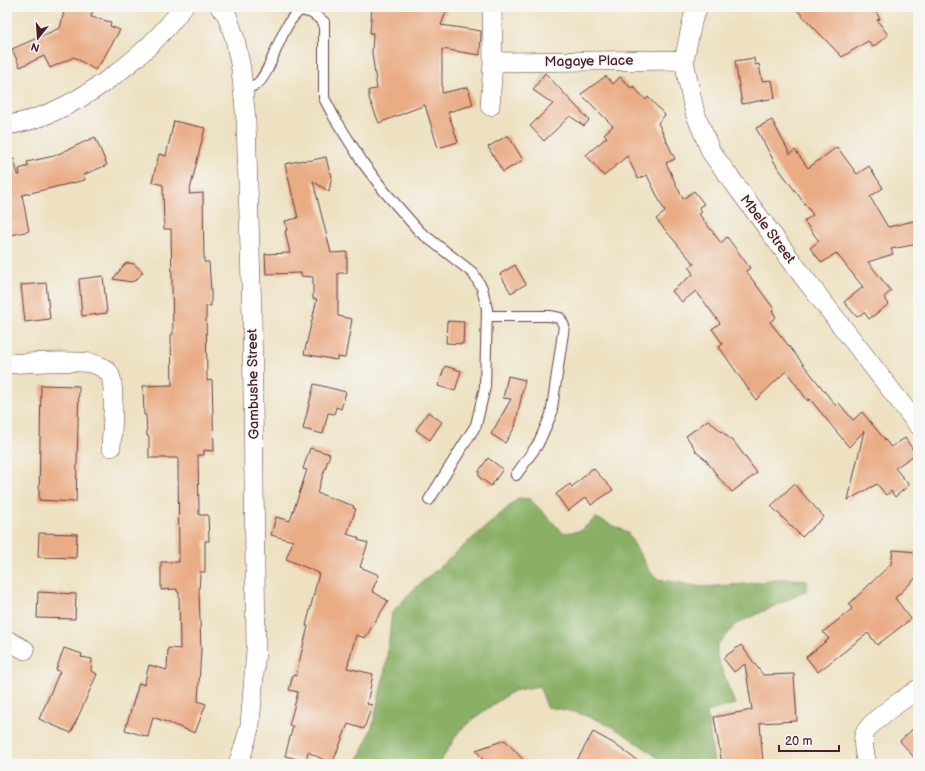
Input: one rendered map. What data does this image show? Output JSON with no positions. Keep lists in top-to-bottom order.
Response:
{
  "streets": {
    "street": ["Magaye Place", "Mbele Street", "Gambushe Street"]
  },
  "crossings": [
    ["Magaye Place", "Mbele Street"]
  ],
  "scale_bar": "20 m",
  "north": "bottom"
}
